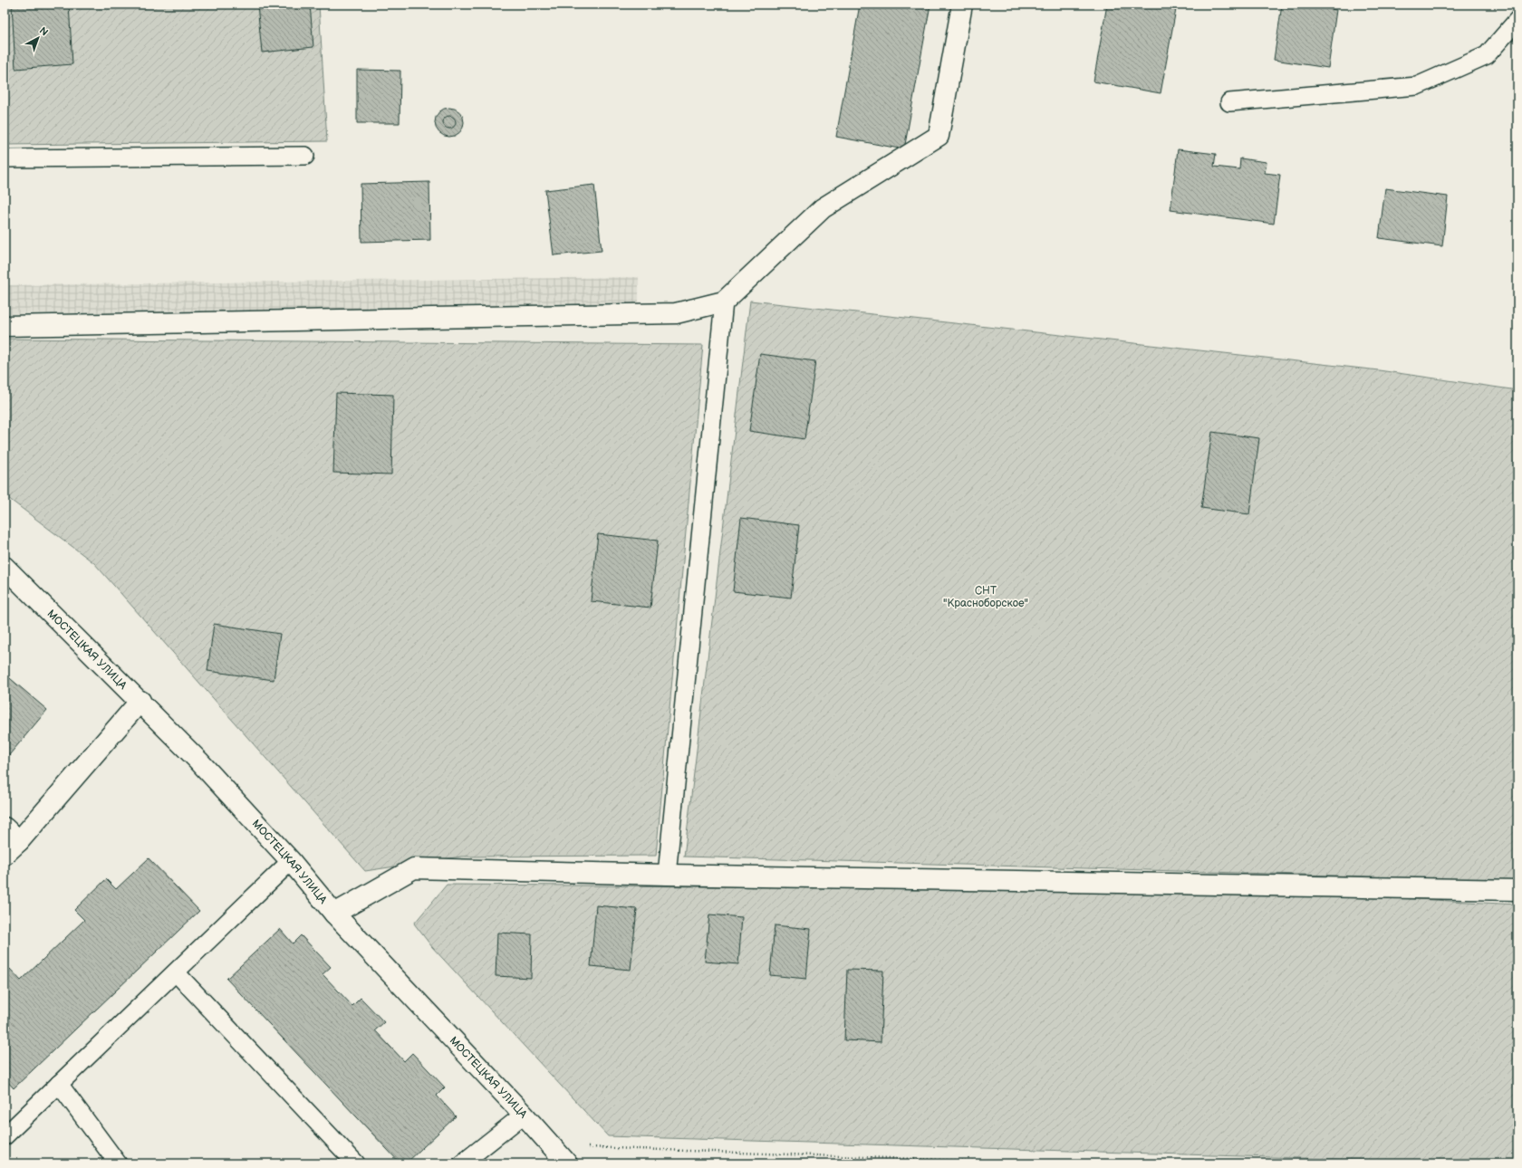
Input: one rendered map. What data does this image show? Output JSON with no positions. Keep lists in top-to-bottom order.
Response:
{
  "streets": {
    "street": ["МОСТЕЦКАЯ УЛИЦА"]
  },
  "parks": ["СНТ \"Красноборское\""],
  "north": "top right"
}
